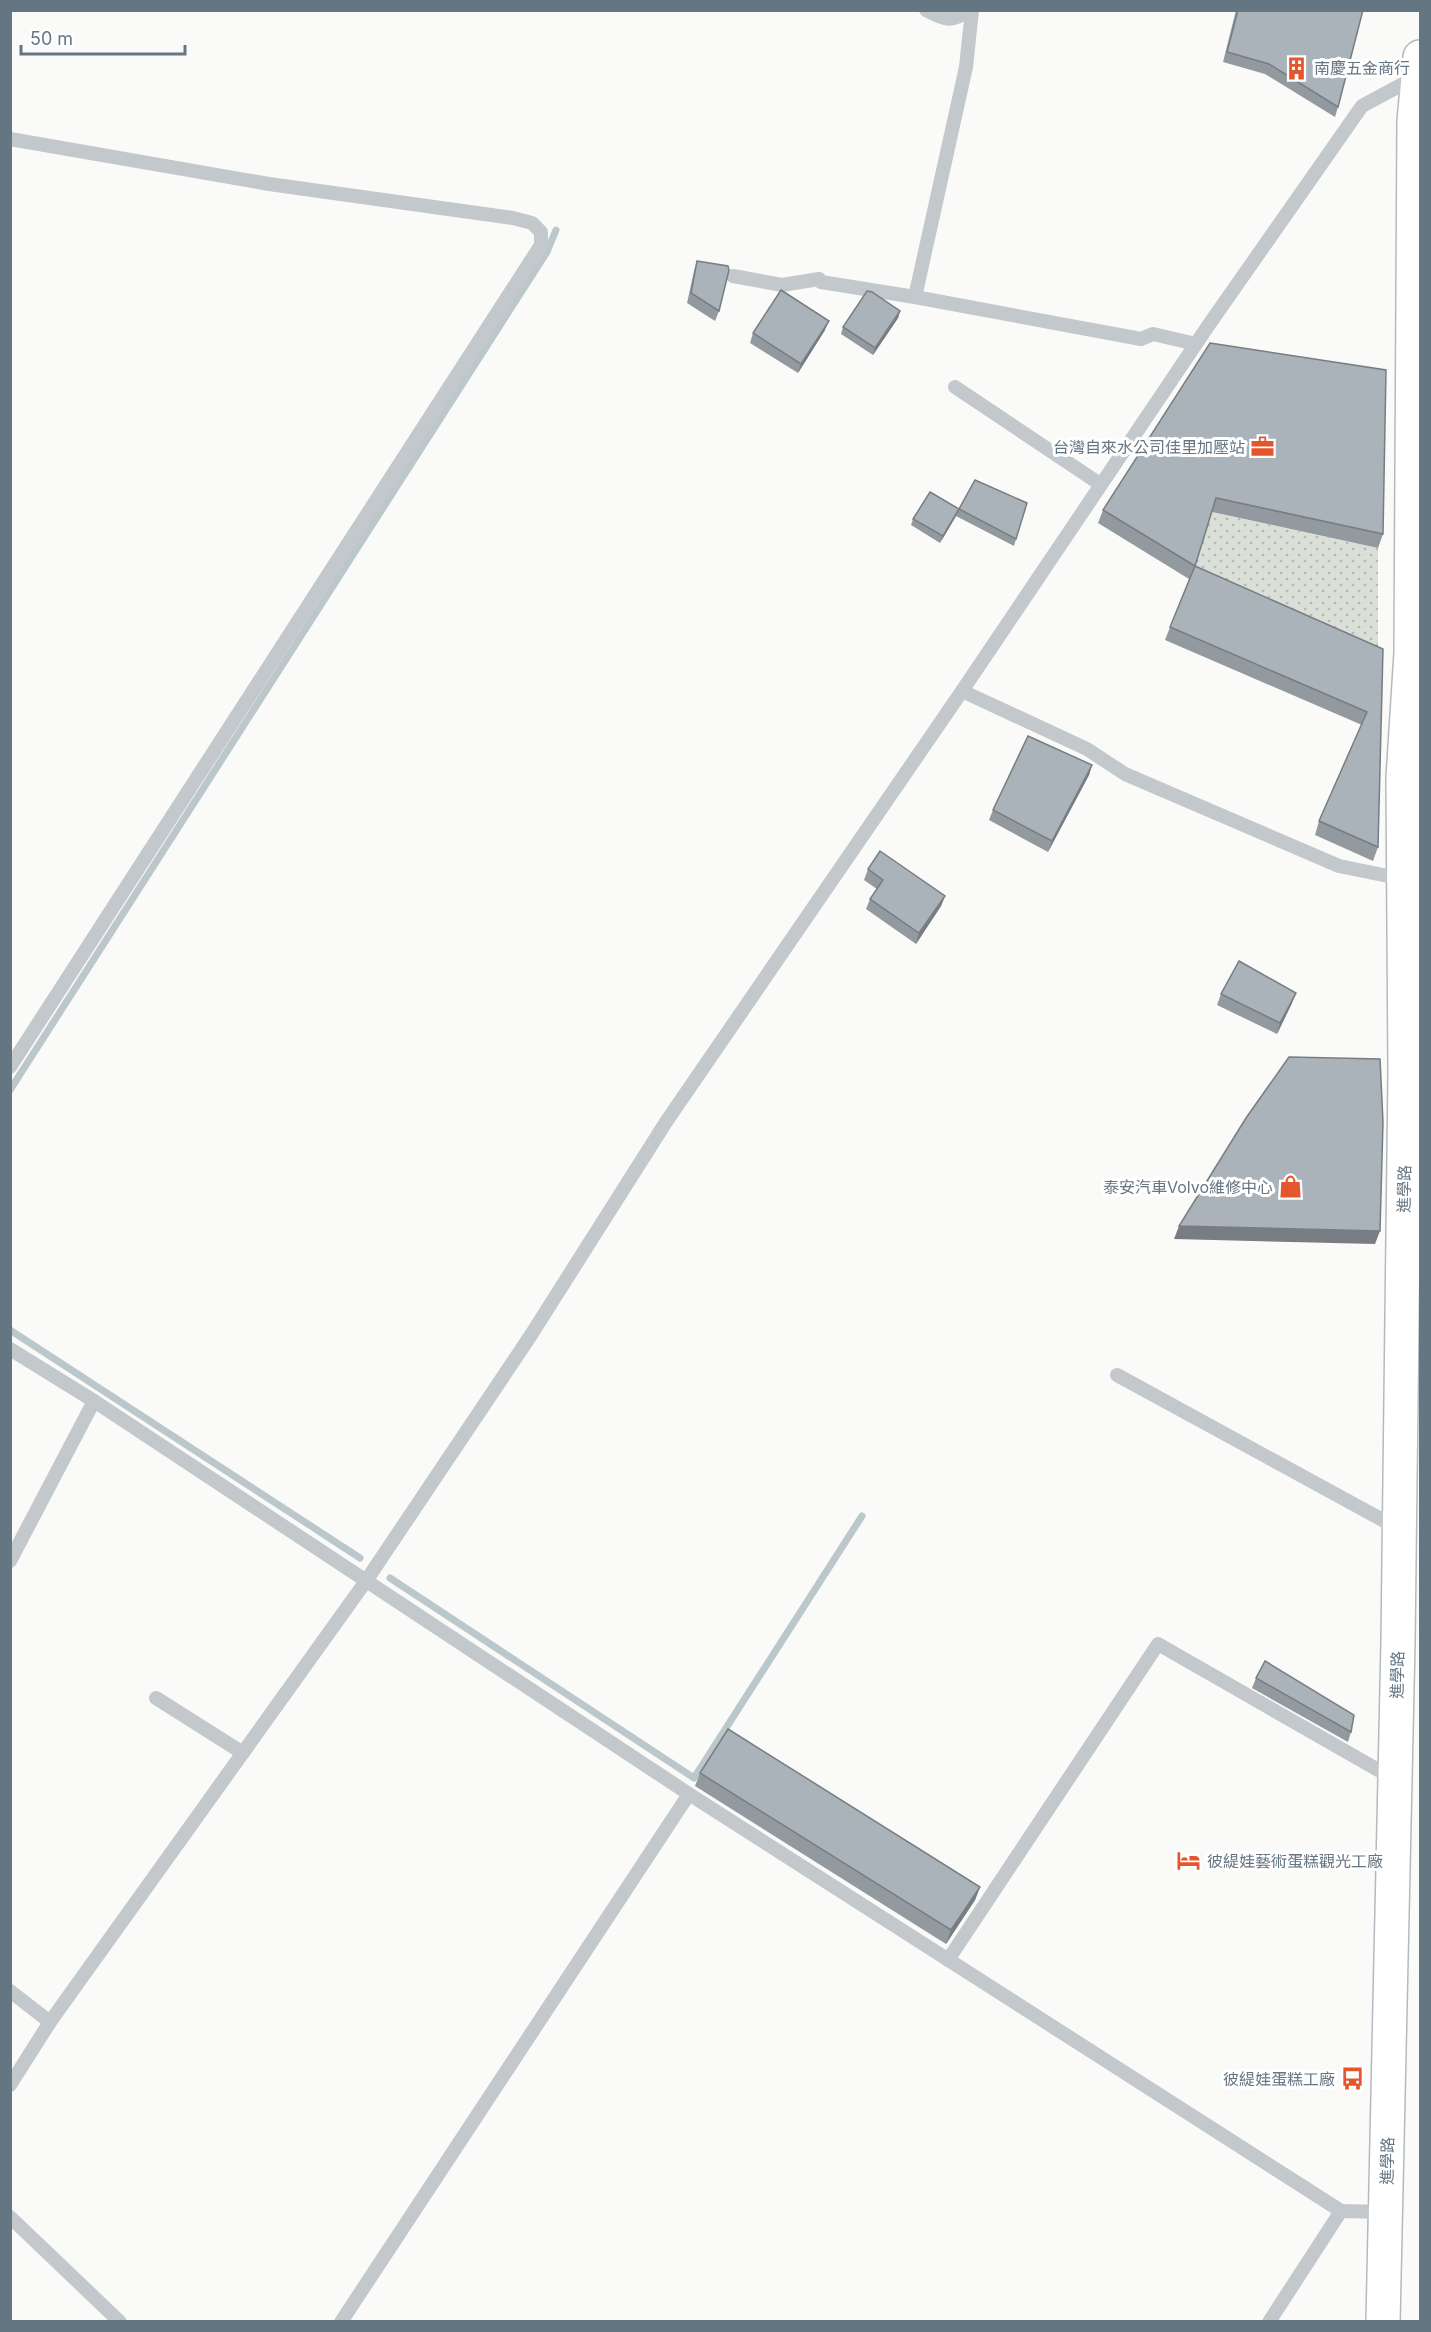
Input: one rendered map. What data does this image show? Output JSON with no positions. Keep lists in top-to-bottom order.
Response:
{
  "streets": {
    "main road": ["進學路"]
  },
  "places": {
    "building": ["南慶五金商行"],
    "office": ["台灣自來水公司佳里加壓站"],
    "shop": ["泰安汽車Volvo維修中心"],
    "hotel": ["彼緹娃藝術蛋糕觀光工廠"],
    "bus stop": ["彼緹娃蛋糕工廠"]
  },
  "scale_bar": "50 m"
}
